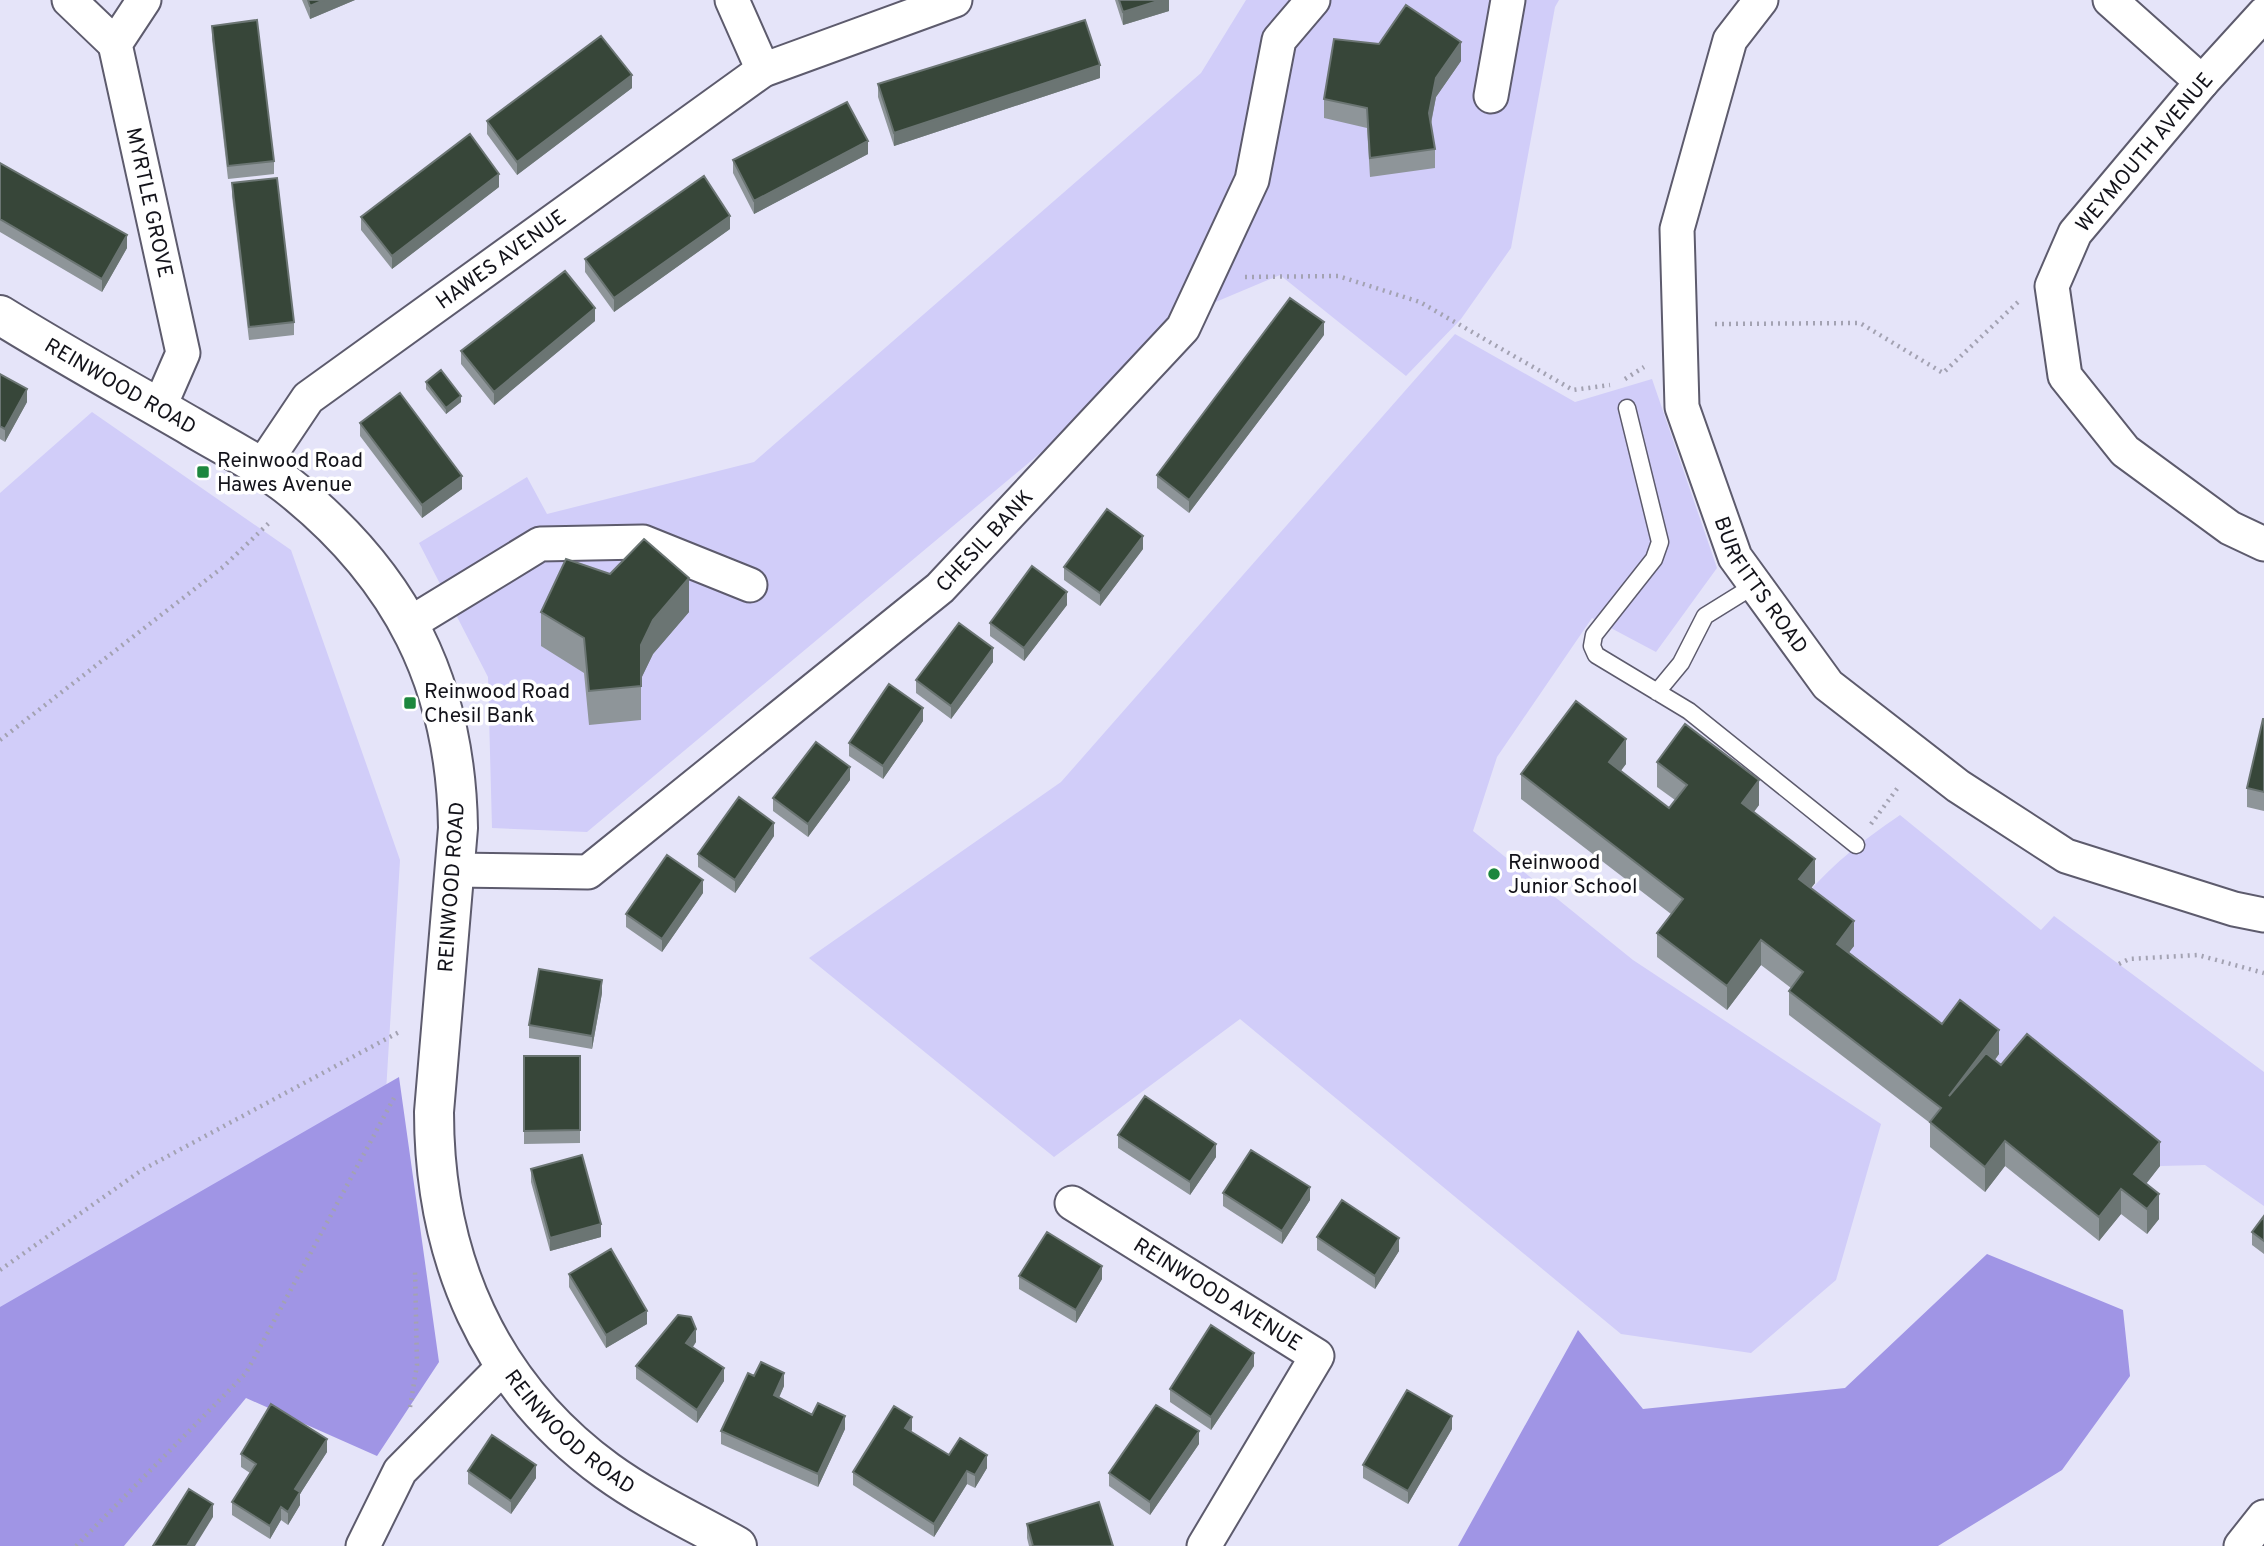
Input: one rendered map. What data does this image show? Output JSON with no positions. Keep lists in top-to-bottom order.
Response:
{
  "streets": {
    "street": [
      "WEYMOUTH AVENUE",
      "MYRTLE GROVE",
      "HAWES AVENUE",
      "REINWOOD ROAD",
      "CHESIL BANK",
      "BURFITTS ROAD",
      "REINWOOD AVENUE"
    ]
  },
  "crossings": [
    ["MYRTLE GROVE", "REINWOOD ROAD"],
    ["HAWES AVENUE", "REINWOOD ROAD"],
    ["REINWOOD ROAD", "CHESIL BANK"]
  ],
  "places": {
    "transit": ["Reinwood Road Hawes Avenue", "Reinwood Road Chesil Bank"],
    "other": ["Reinwood Junior School"]
  }
}
